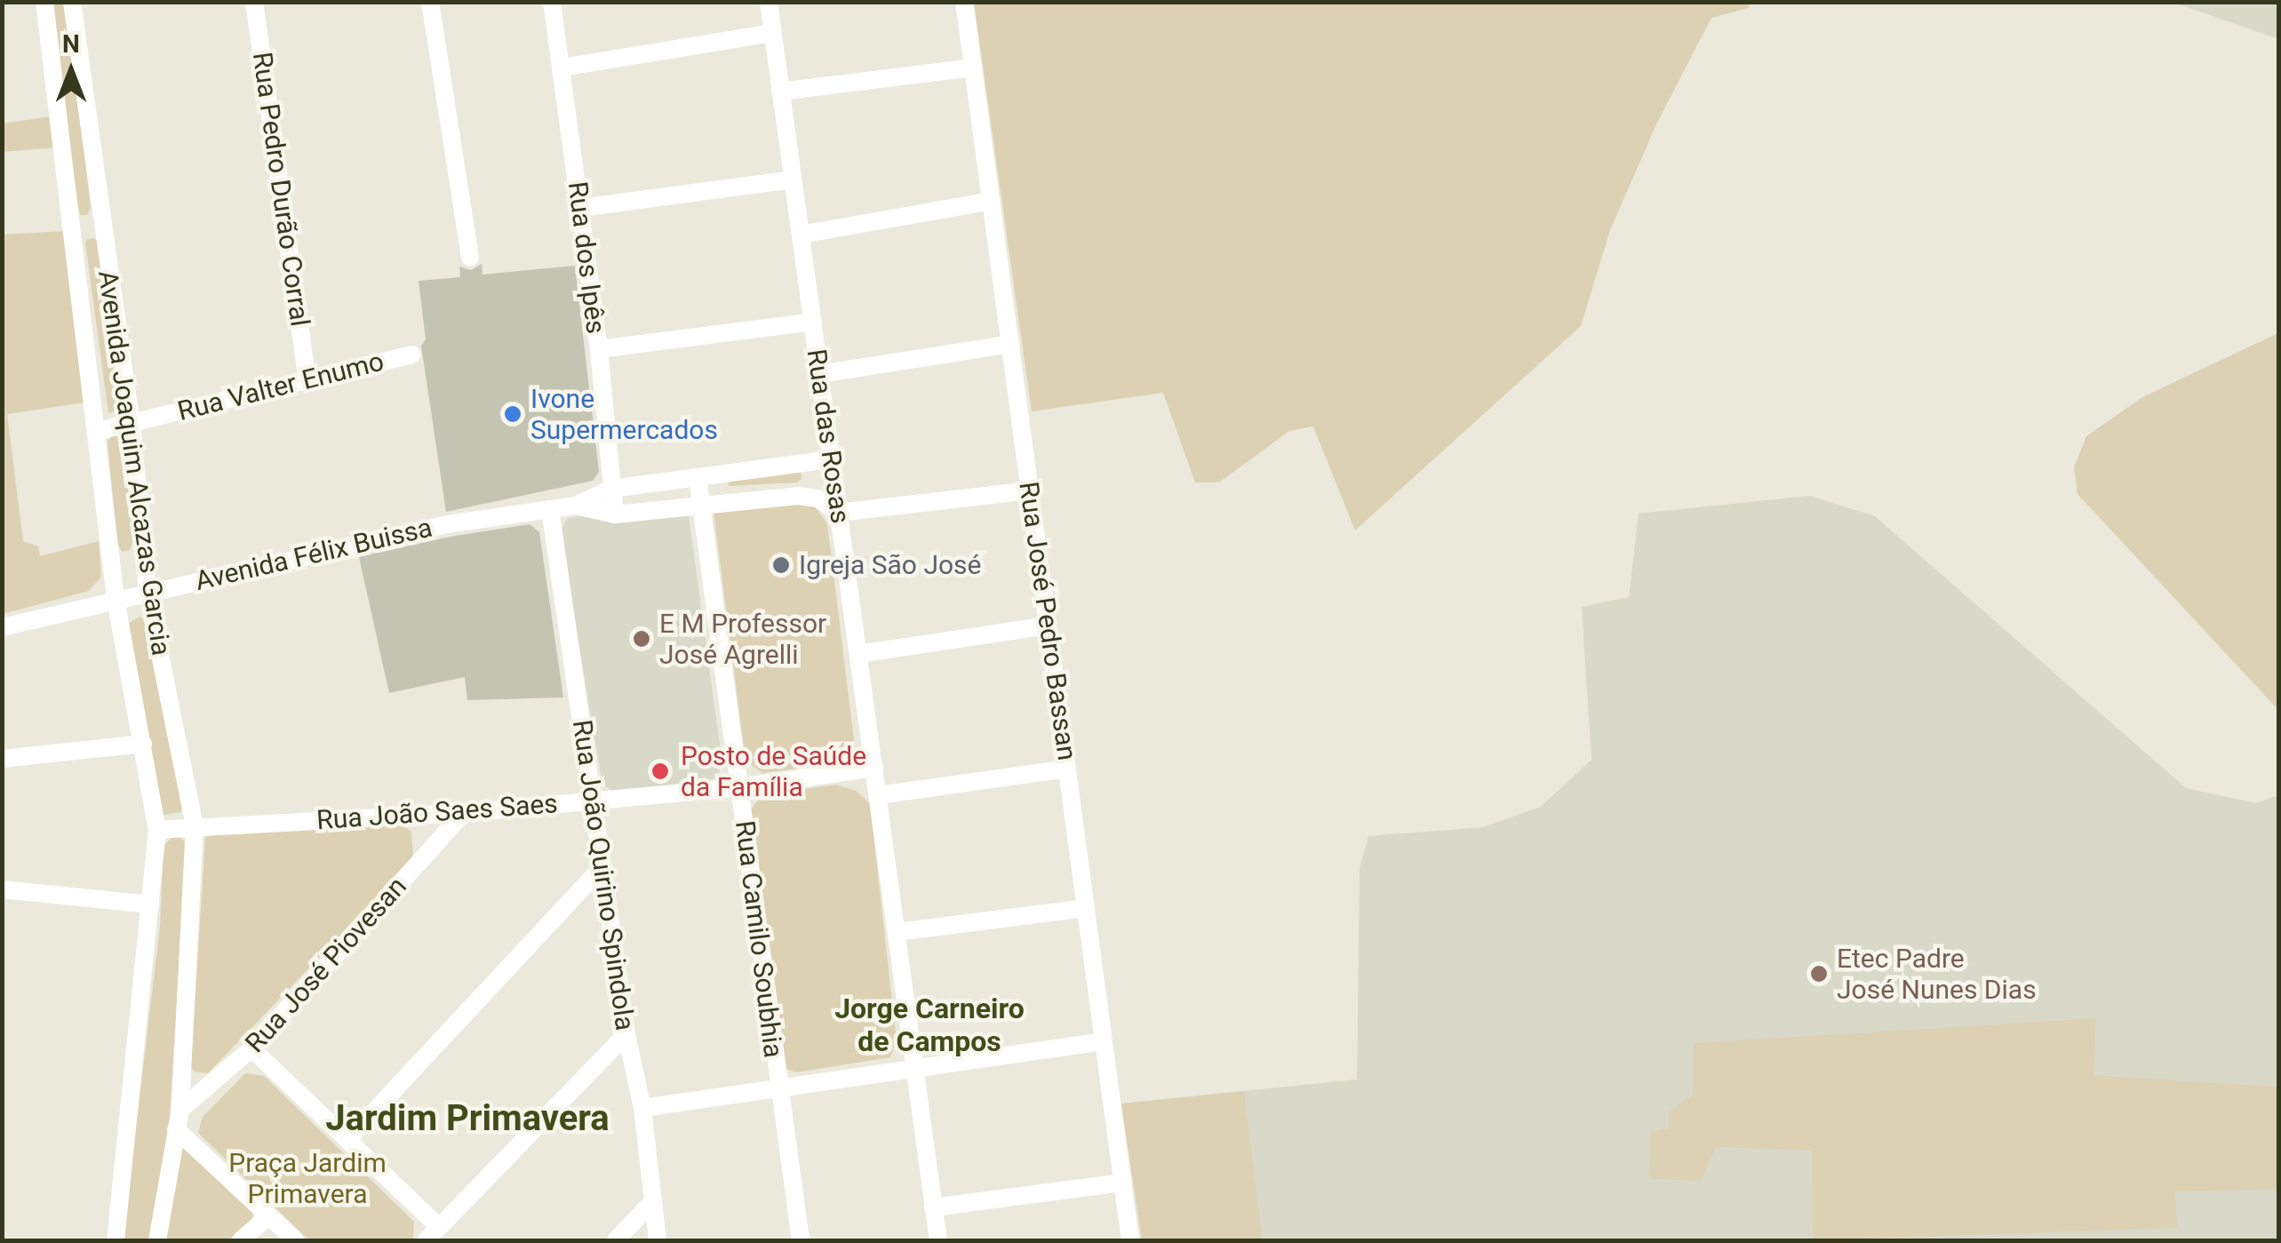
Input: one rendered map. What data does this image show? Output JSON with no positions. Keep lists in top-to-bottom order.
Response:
{
  "streets": {
    "street": [
      "Rua Pedro Durão Corral",
      "Rua dos Ipês",
      "Rua Valter Enumo",
      "Rua das Rosas",
      "Avenida Joaquim Alcazas Garcia",
      "Avenida Félix Buissa",
      "Rua José Pedro Bassan",
      "Rua João Saes Saes",
      "Rua João Quirino Spindola",
      "Rua Camilo Soubhia",
      "Rua José Piovesan"
    ]
  },
  "crossings": [
    ["Rua Pedro Durão Corral", "Rua Valter Enumo"],
    ["Rua dos Ipês", "Avenida Félix Buissa"],
    ["Rua Valter Enumo", "Avenida Joaquim Alcazas Garcia"],
    ["Rua das Rosas", "Avenida Félix Buissa"],
    ["Rua das Rosas", "Rua João Saes Saes"],
    ["Avenida Joaquim Alcazas Garcia", "Avenida Félix Buissa"],
    ["Avenida Joaquim Alcazas Garcia", "Rua João Saes Saes"],
    ["Avenida Joaquim Alcazas Garcia", "Rua José Piovesan"],
    ["Avenida Félix Buissa", "Rua João Quirino Spindola"],
    ["Avenida Félix Buissa", "Rua Camilo Soubhia"],
    ["Rua João Saes Saes", "Rua João Quirino Spindola"],
    ["Rua João Saes Saes", "Rua Camilo Soubhia"],
    ["Rua João Saes Saes", "Rua José Piovesan"]
  ],
  "districts": ["Jorge Carneiro de Campos", "Jardim Primavera"],
  "parks": ["Praça Jardim Primavera"],
  "places": [
    "Ivone Supermercados",
    "Igreja São José",
    "E M Professor José Agrelli",
    "Posto de Saúde da Família",
    "Etec Padre José Nunes Dias"
  ],
  "north": "top"
}
